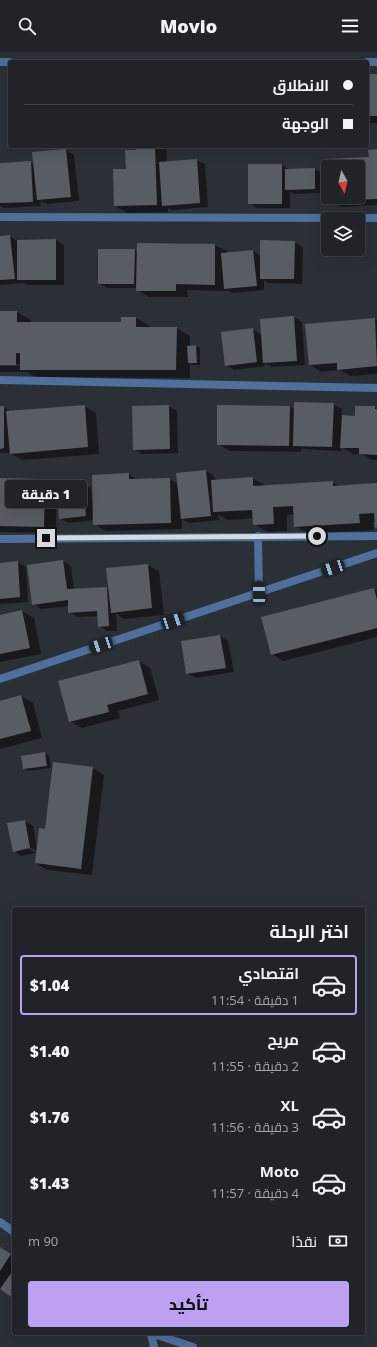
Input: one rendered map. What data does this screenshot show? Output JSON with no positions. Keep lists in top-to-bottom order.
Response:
{
  "north": "bottom",
  "page": {
    "header": "Movio",
    "banner": ["الانطلاق", "الوجهة"],
    "bubble": "1 دقيقة",
    "heading": "اختر الرحلة",
    "list": [
      {
        "name": "اقتصادي",
        "note": "1 دقيقة · 11:54",
        "value": "$1.04"
      },
      {
        "name": "مريح",
        "note": "2 دقيقة · 11:55",
        "value": "$1.40"
      },
      {
        "name": "XL",
        "note": "3 دقيقة · 11:56",
        "value": "$1.76"
      },
      {
        "name": "Moto",
        "note": "4 دقيقة · 11:57",
        "value": "$1.43"
      }
    ],
    "pay": ["نقدًا", "90 m"],
    "buttons": "تأكيد"
  }
}
